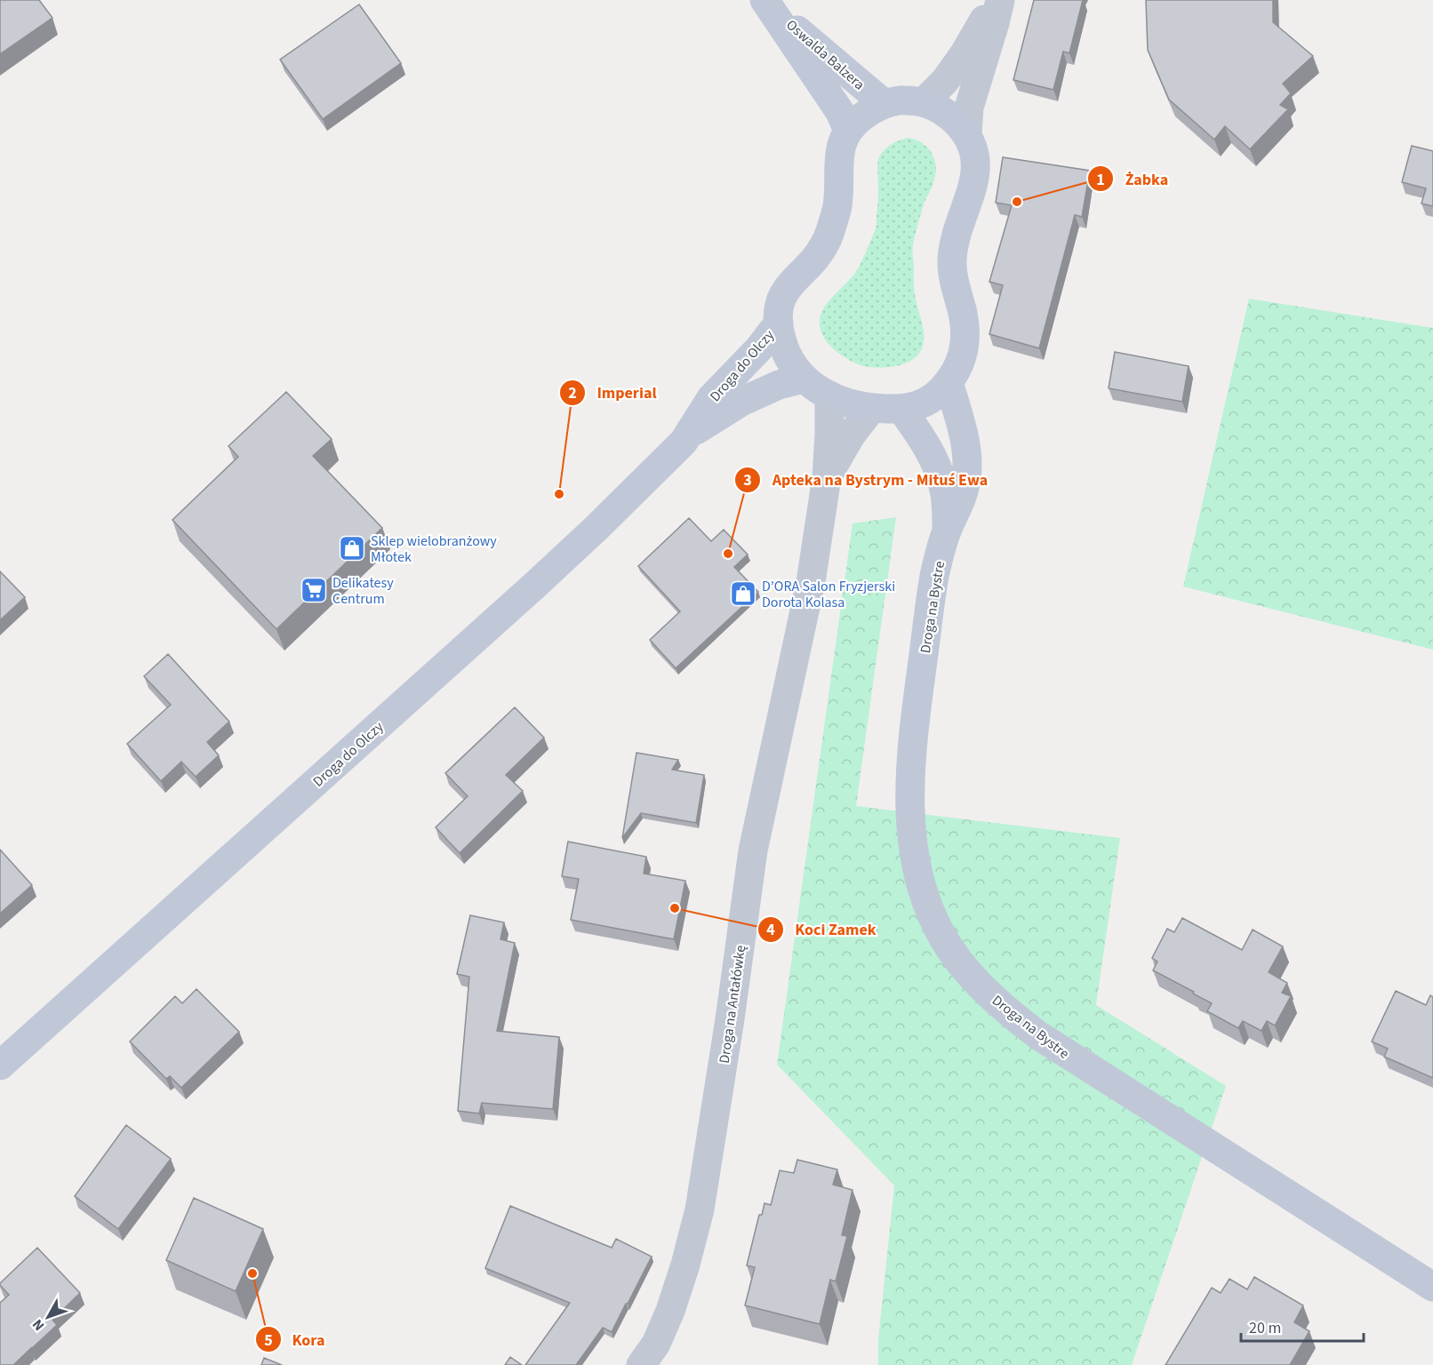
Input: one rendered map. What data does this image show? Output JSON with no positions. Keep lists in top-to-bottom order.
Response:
{
  "streets": {
    "street": [
      "Oswalda Balzera",
      "Droga do Olczy",
      "Droga na Bystre",
      "Droga na Antałówkę"
    ]
  },
  "places": {
    "other": [
      "Żabka",
      "Imperial",
      "Apteka na Bystrym - Mituś Ewa",
      "Koci Zamek",
      "Kora"
    ],
    "shop": ["Sklep wielobranżowy Młotek", "D’ORA Salon Fryzjerski Dorota Kolasa"],
    "supermarket": ["Delikatesy Centrum"]
  },
  "scale_bar": "20 m",
  "north": "bottom left"
}
